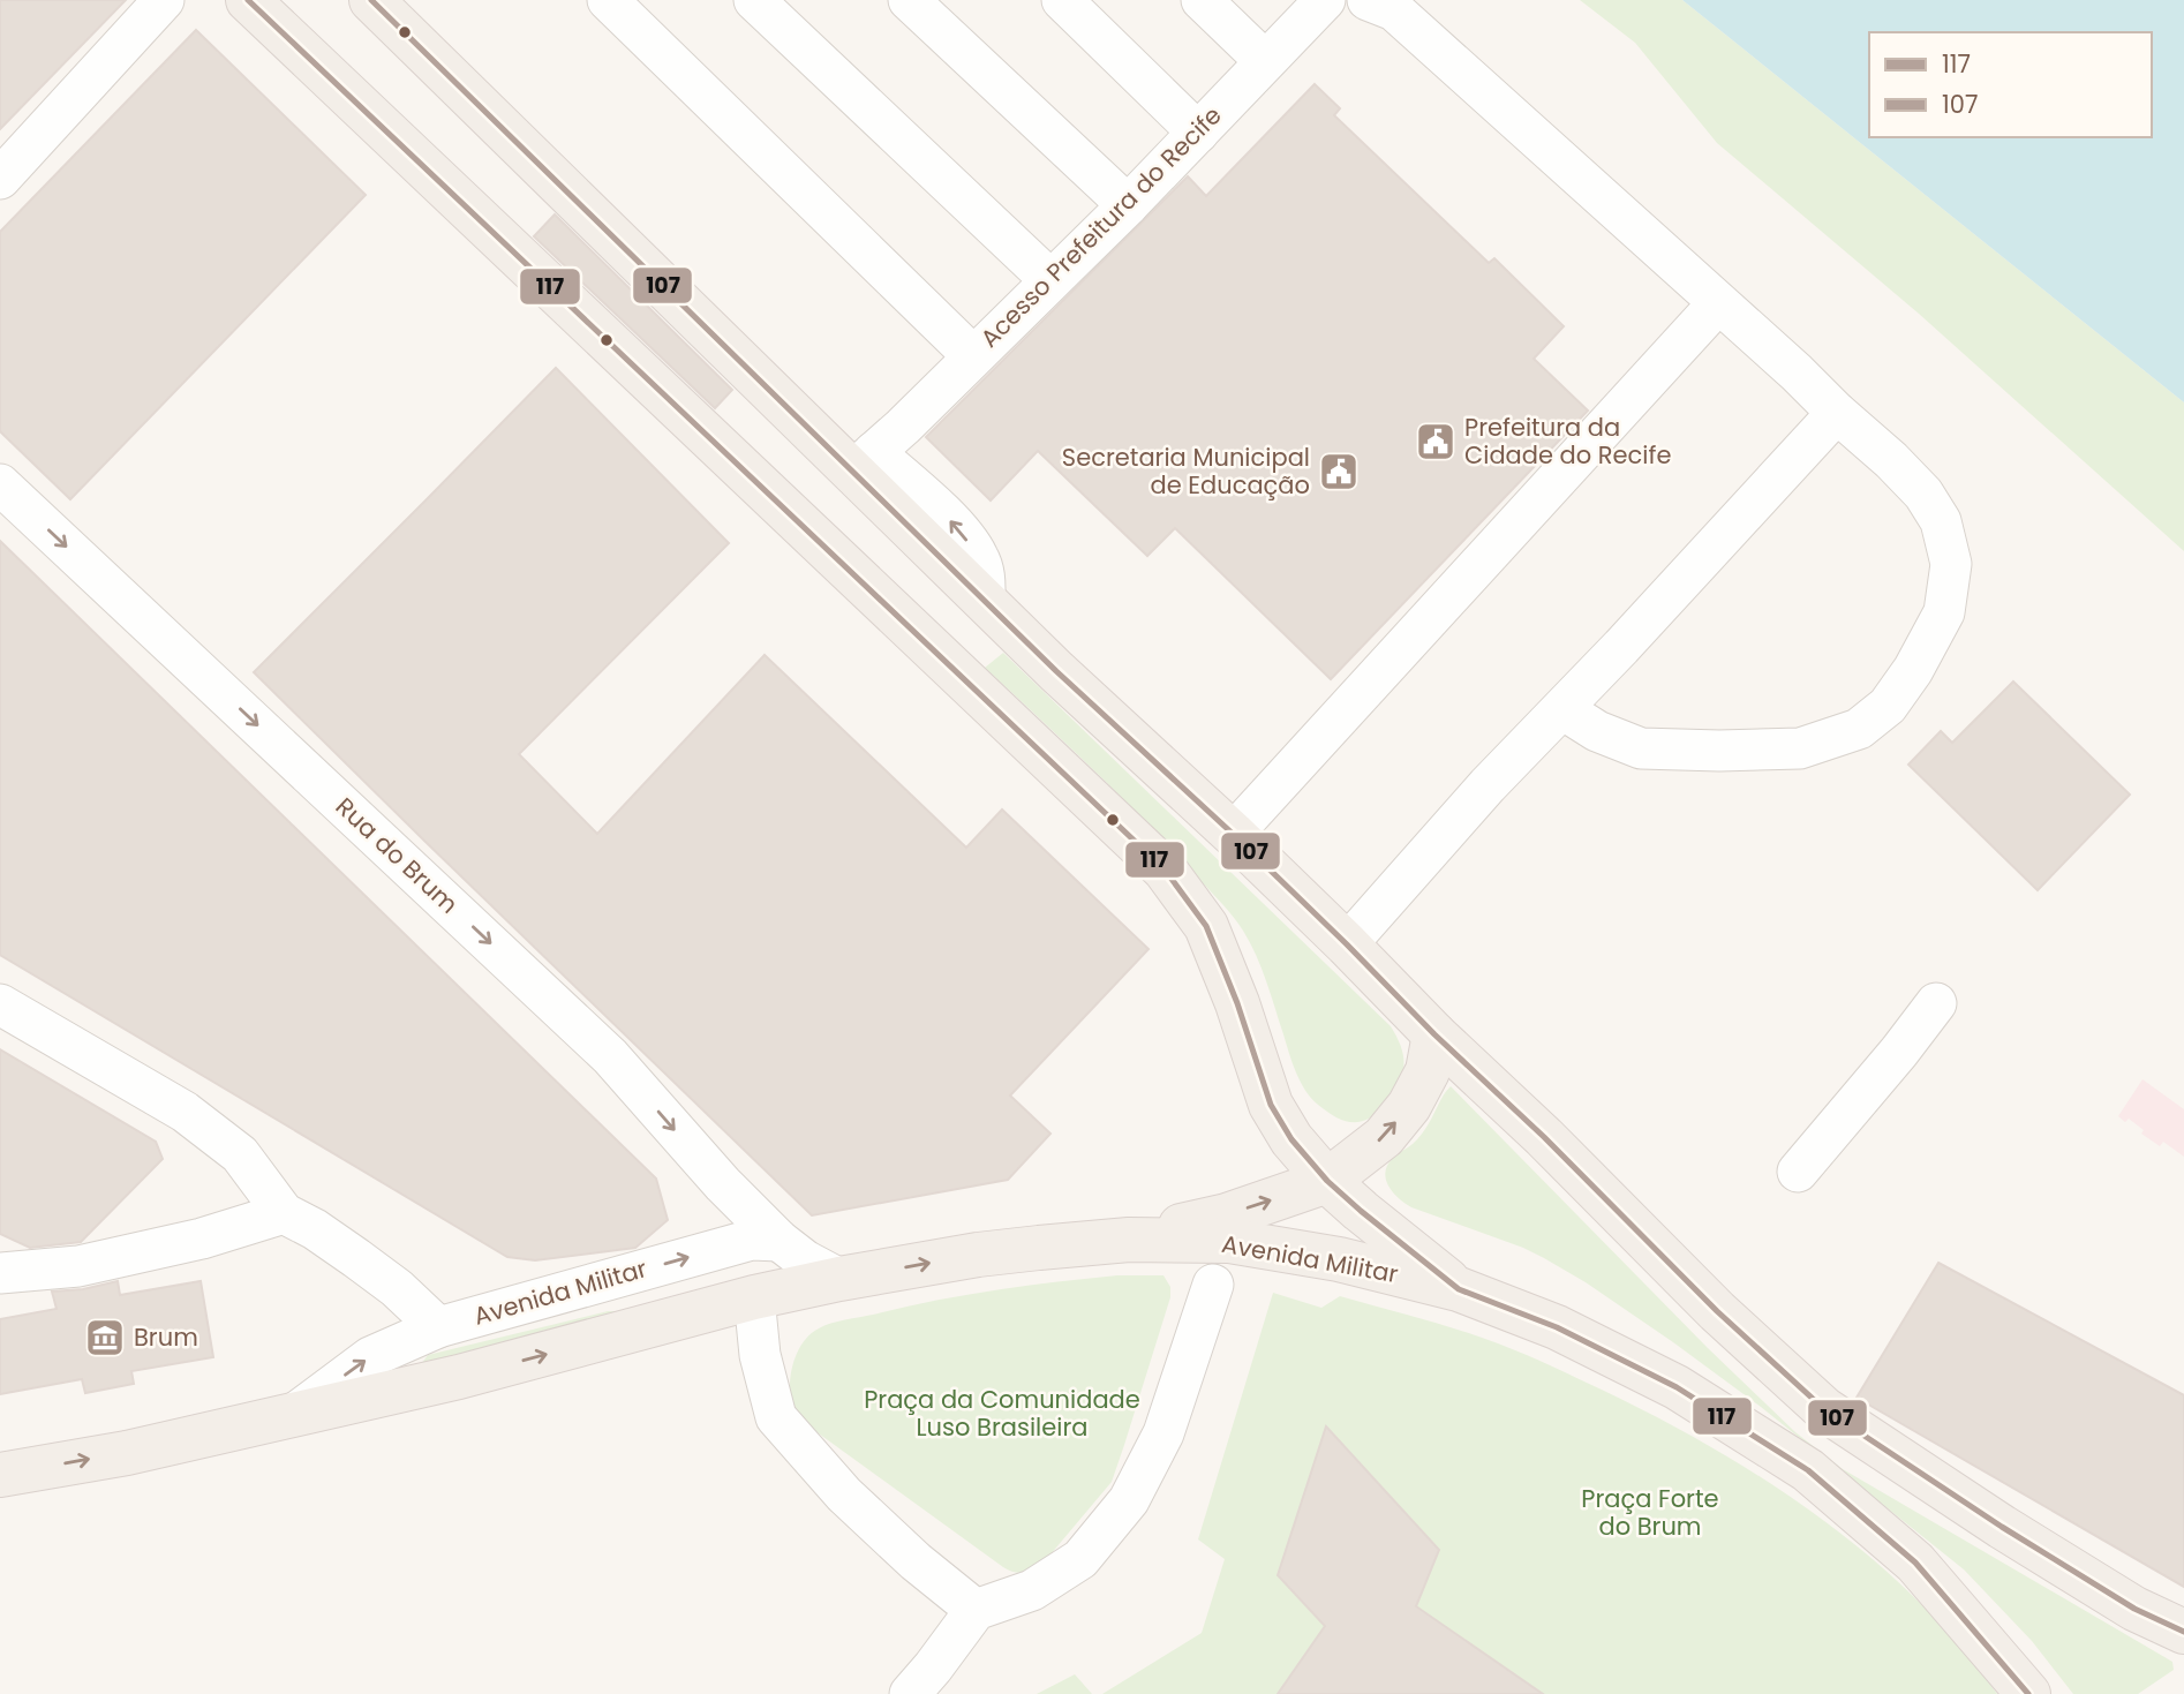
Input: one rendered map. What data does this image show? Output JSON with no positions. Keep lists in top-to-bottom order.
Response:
{
  "streets": {
    "main road": ["Avenida Militar"],
    "street": ["Acesso Prefeitura do Recife", "Rua do Brum"]
  },
  "crossings": [
    ["Rua do Brum", "Avenida Militar"]
  ],
  "one_way": ["Avenida Militar"],
  "parks": ["Praça da Comunidade Luso Brasileira", "Praça Forte do Brum"],
  "places": {
    "public building": ["Prefeitura da Cidade do Recife", "Secretaria Municipal de Educação"],
    "museum": ["Brum"]
  },
  "lines": ["transit line 117", "transit line 107"],
  "legend": ["117", "107"]
}
